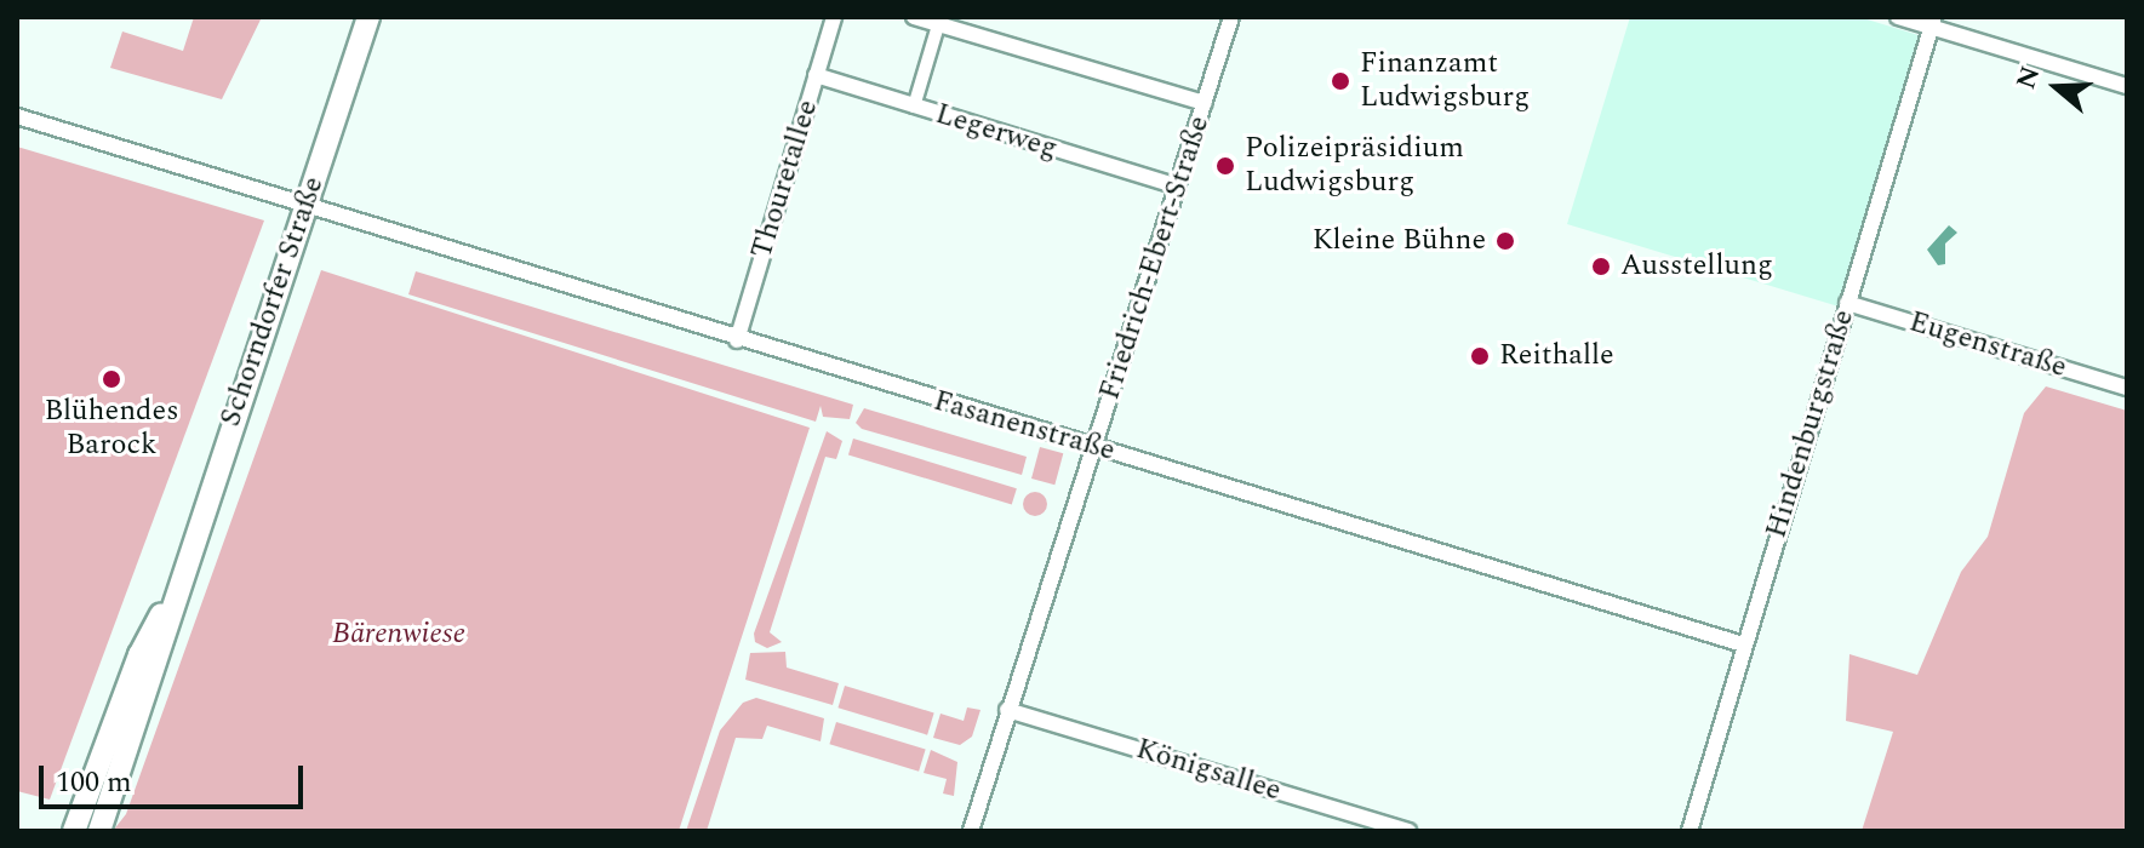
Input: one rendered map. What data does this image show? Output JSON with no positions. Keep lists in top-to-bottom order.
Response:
{
  "streets": {
    "main road": ["Schorndorfer Straße"],
    "street": [
      "Legerweg",
      "Thouretallee",
      "Friedrich-Ebert-Straße",
      "Eugenstraße",
      "Hindenburgstraße",
      "Fasanenstraße",
      "Königsallee"
    ]
  },
  "crossings": [
    ["Legerweg", "Thouretallee"],
    ["Legerweg", "Friedrich-Ebert-Straße"],
    ["Thouretallee", "Fasanenstraße"],
    ["Friedrich-Ebert-Straße", "Fasanenstraße"],
    ["Friedrich-Ebert-Straße", "Königsallee"],
    ["Schorndorfer Straße", "Fasanenstraße"],
    ["Eugenstraße", "Hindenburgstraße"],
    ["Hindenburgstraße", "Fasanenstraße"]
  ],
  "parks": ["Bärenwiese"],
  "places": [
    "Finanzamt Ludwigsburg",
    "Polizeipräsidium Ludwigsburg",
    "Kleine Bühne",
    "Ausstellung",
    "Reithalle",
    "Blühendes Barock"
  ],
  "scale_bar": "100 m",
  "north": "left"
}
